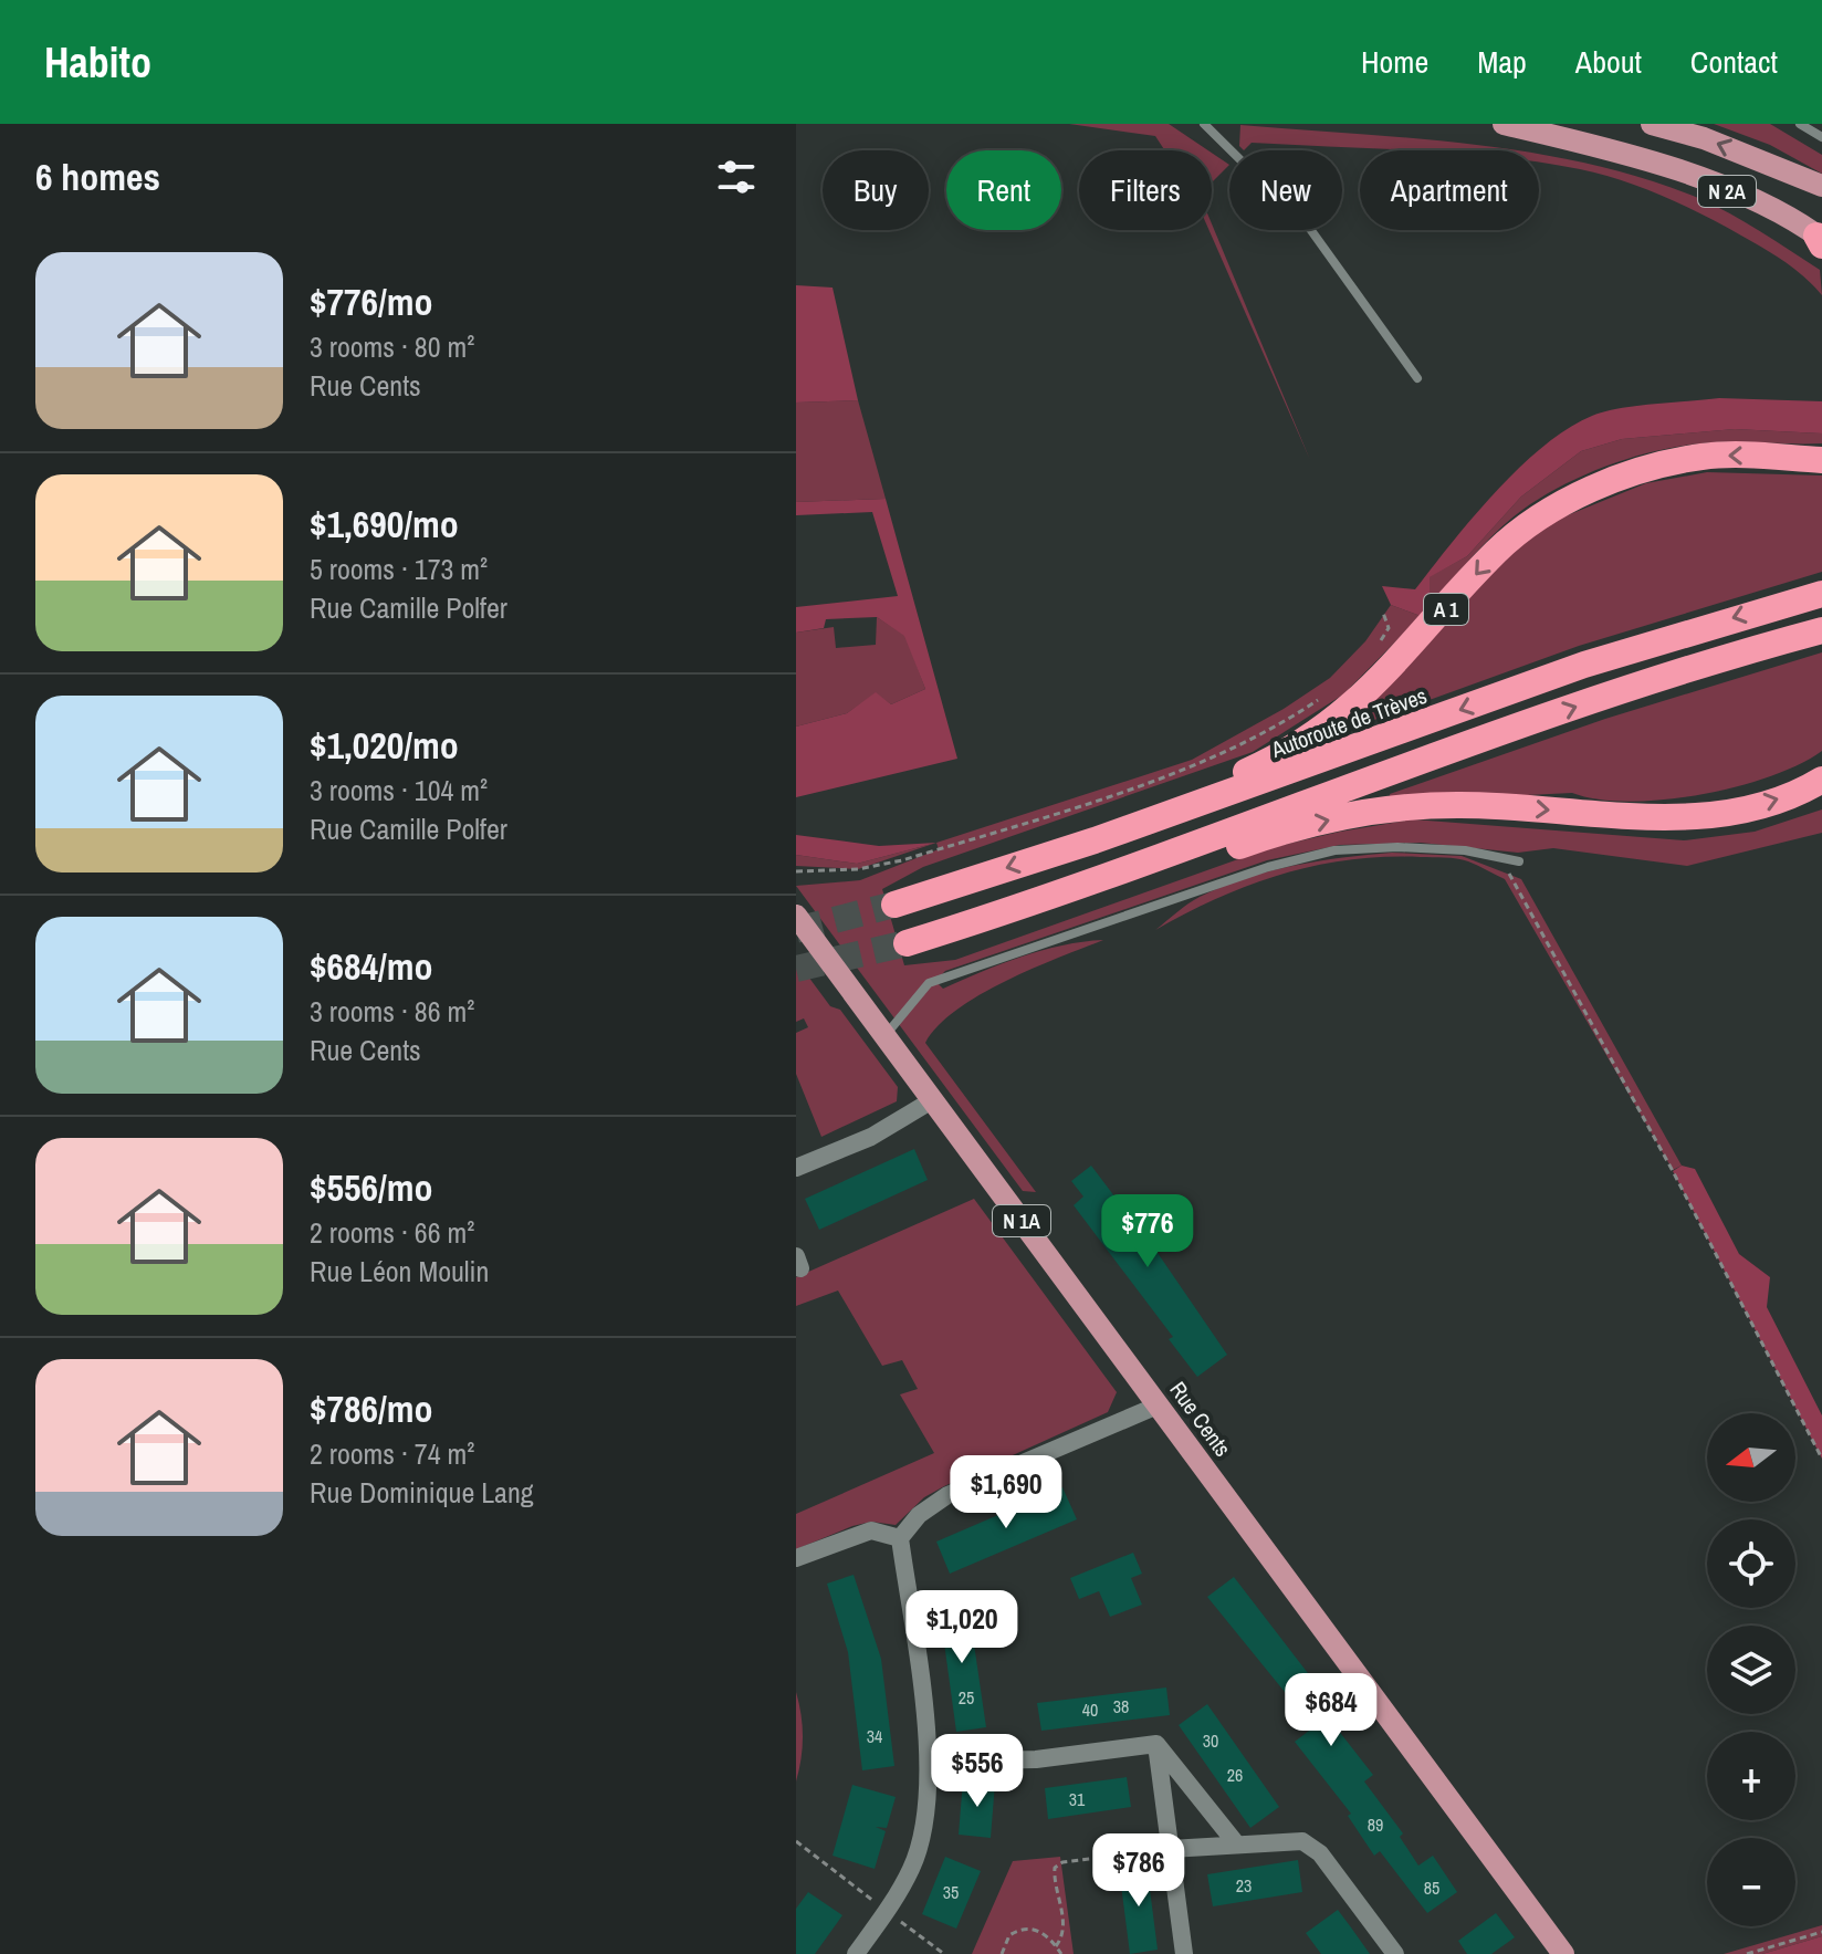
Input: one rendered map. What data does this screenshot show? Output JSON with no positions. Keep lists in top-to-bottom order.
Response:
{
  "streets": {
    "highway": ["A 1", "Autoroute de Trèves"],
    "main road": ["N 2A", "N 1A", "Rue Cents"]
  },
  "crossings": [
    ["A 1", "Autoroute de Trèves"]
  ],
  "house_numbers": [
    "25",
    "38",
    "40",
    "34",
    "30",
    "26",
    "31",
    "89",
    "23",
    "85",
    "35"
  ],
  "north": "left",
  "page": {
    "header": "Habito",
    "nav": [
      "Home",
      "Map",
      "About",
      "Contact"
    ],
    "heading": "6 homes",
    "chip": [
      "Buy",
      "Rent",
      "Filters",
      "New",
      "Apartment"
    ],
    "list": [
      {
        "name": "$776/mo",
        "note": "3 rooms · 80 m² · Rue Cents"
      },
      {
        "name": "$1,690/mo",
        "note": "5 rooms · 173 m² · Rue Camille Polfer"
      },
      {
        "name": "$1,020/mo",
        "note": "3 rooms · 104 m² · Rue Camille Polfer"
      },
      {
        "name": "$684/mo",
        "note": "3 rooms · 86 m² · Rue Cents"
      },
      {
        "name": "$556/mo",
        "note": "2 rooms · 66 m² · Rue Léon Moulin"
      },
      {
        "name": "$786/mo",
        "note": "2 rooms · 74 m² · Rue Dominique Lang"
      }
    ],
    "price": [
      "$776",
      "$1,690",
      "$1,020",
      "$684",
      "$556",
      "$786"
    ],
    "map_buttons": ["+", "−"]
  }
}
